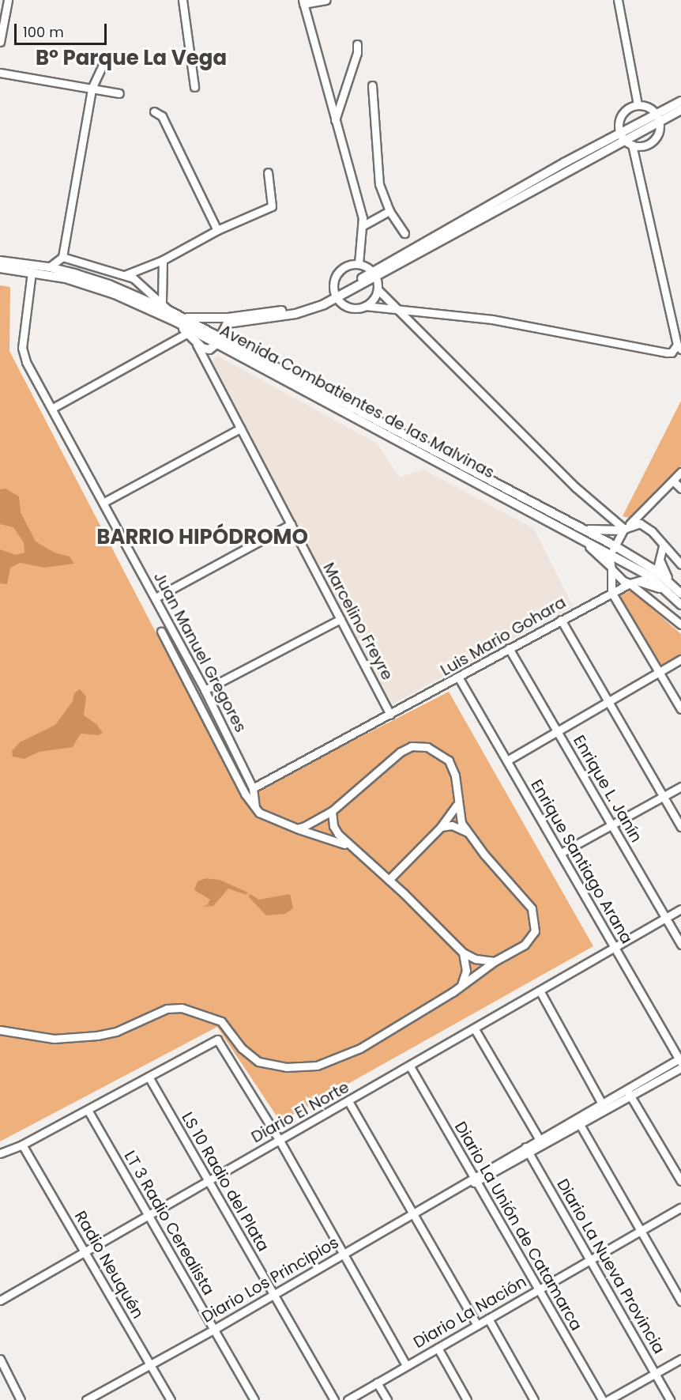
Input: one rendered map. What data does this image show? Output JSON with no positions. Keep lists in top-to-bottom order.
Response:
{
  "streets": {
    "main road": ["Avenida Combatientes de las Malvinas"],
    "street": [
      "Marcelino Freyre",
      "Luis Mario Gohara",
      "Juan Manuel Gregores",
      "Enrique L. Janín",
      "Enrique Santiago Arana",
      "Diario El Norte",
      "LS 10 Radio del Plata",
      "LT 3 Radio Cerealista",
      "Diario La Unión de Catamarca",
      "Radio Neuquén",
      "Diario La Nueva Provincia",
      "Diario Los Principios",
      "Diario La Nación"
    ]
  },
  "crossings": [
    ["Avenida Combatientes de las Malvinas", "Luis Mario Gohara"],
    ["Avenida Combatientes de las Malvinas", "Juan Manuel Gregores"],
    ["Marcelino Freyre", "Luis Mario Gohara"],
    ["Luis Mario Gohara", "Juan Manuel Gregores"],
    ["Luis Mario Gohara", "Enrique L. Janín"],
    ["Luis Mario Gohara", "Enrique Santiago Arana"],
    ["Enrique L. Janín", "Diario El Norte"],
    ["Enrique Santiago Arana", "Diario El Norte"],
    ["Enrique Santiago Arana", "Diario Los Principios"],
    ["Diario El Norte", "LS 10 Radio del Plata"],
    ["Diario El Norte", "LT 3 Radio Cerealista"],
    ["Diario El Norte", "Diario La Unión de Catamarca"],
    ["Diario El Norte", "Radio Neuquén"],
    ["LS 10 Radio del Plata", "Diario Los Principios"],
    ["LT 3 Radio Cerealista", "Diario Los Principios"],
    ["Diario La Unión de Catamarca", "Diario Los Principios"],
    ["Diario La Unión de Catamarca", "Diario La Nación"],
    ["Radio Neuquén", "Diario Los Principios"],
    ["Diario La Nueva Provincia", "Diario Los Principios"],
    ["Diario La Nueva Provincia", "Diario La Nación"]
  ],
  "districts": ["Bº Parque La Vega", "BARRIO HIPÓDROMO"],
  "scale_bar": "100 m"
}
